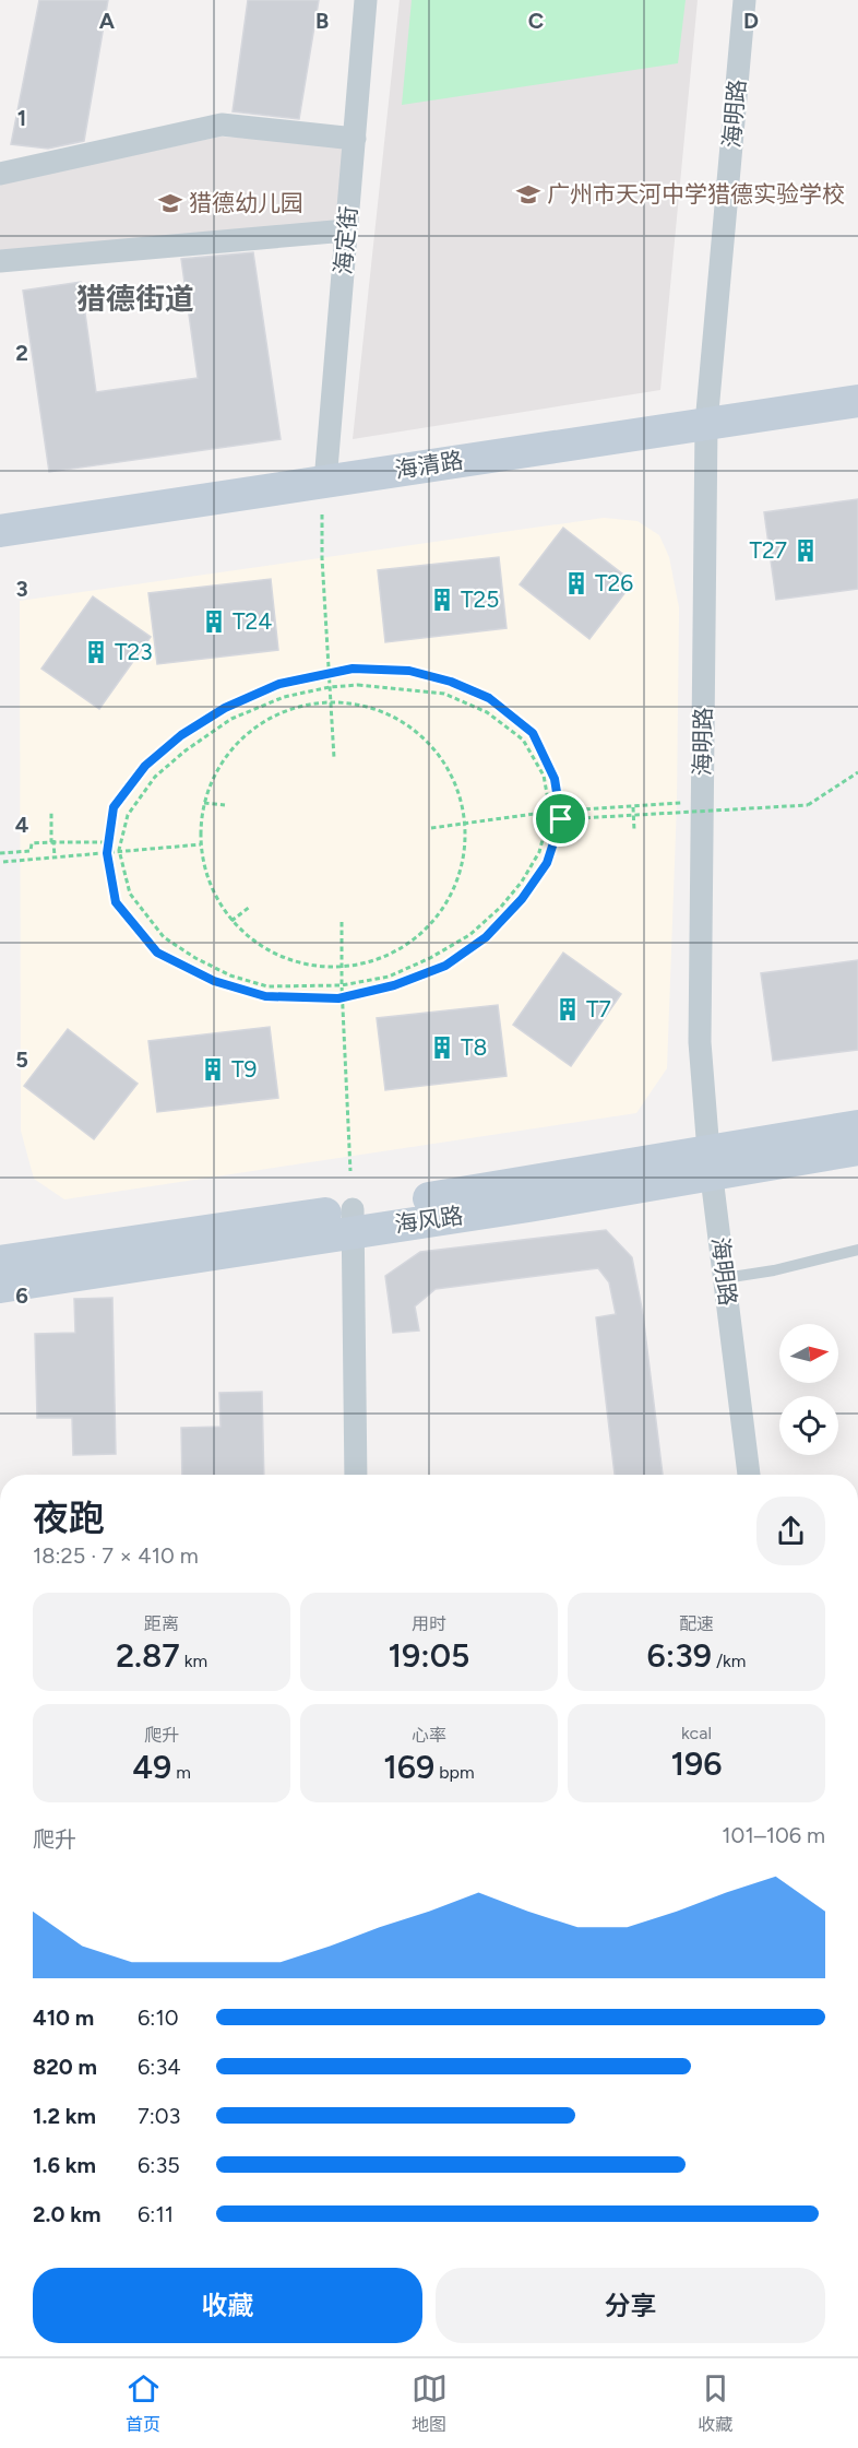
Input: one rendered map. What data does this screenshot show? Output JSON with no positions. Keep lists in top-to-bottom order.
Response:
{
  "streets": {
    "street": [
      "海明路",
      "海定街",
      "海清路",
      "海风路"
    ]
  },
  "crossings": [
    ["海明路", "海清路"],
    ["海明路", "海风路"],
    ["海定街", "海清路"]
  ],
  "districts": ["猎德街道"],
  "places": {
    "school or university": ["广州市天河中学猎德实验学校", "猎德幼儿园"],
    "building": [
      "T27",
      "T26",
      "T25",
      "T24",
      "T23",
      "T7",
      "T8",
      "T9"
    ]
  },
  "north": "right",
  "page": {
    "heading": ["夜跑", "18:25 · 7 × 410 m"],
    "stats": [
      ["距离", "2.87 km"],
      ["用时", "19:05"],
      ["配速", "6:39 /km"],
      ["爬升", "49 m"],
      ["心率", "169 bpm"],
      ["kcal", "196"]
    ],
    "chart": ["爬升", "101–106 m"],
    "list": [
      {
        "name": "410 m",
        "note": "6:10"
      },
      {
        "name": "820 m",
        "note": "6:34"
      },
      {
        "name": "1.2 km",
        "note": "7:03"
      },
      {
        "name": "1.6 km",
        "note": "6:35"
      },
      {
        "name": "2.0 km",
        "note": "6:11"
      }
    ],
    "buttons": ["收藏", "分享"],
    "tabs": ["首页", "地图", "收藏"]
  },
  "grid": {
    "columns": [
      "A",
      "B",
      "C",
      "D"
    ],
    "rows": [
      "1",
      "2",
      "3",
      "4",
      "5",
      "6"
    ]
  }
}
